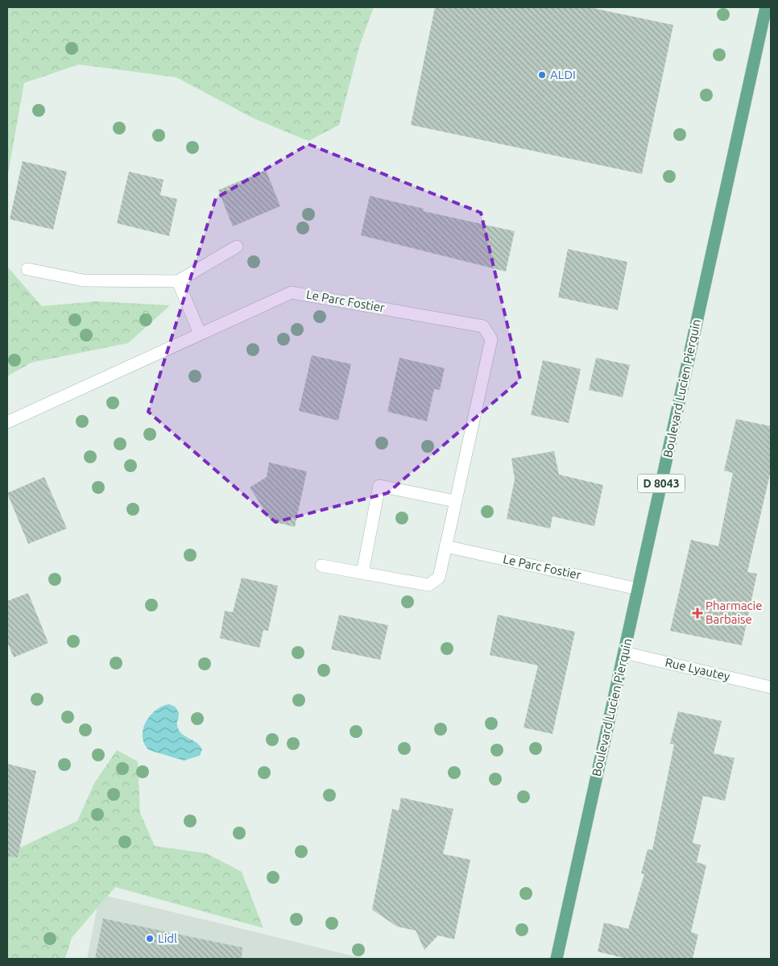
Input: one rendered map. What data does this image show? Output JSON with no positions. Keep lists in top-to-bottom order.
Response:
{
  "streets": {
    "main road": ["Boulevard Lucien Pierquin", "D 8043"],
    "street": ["Le Parc Fostier", "Rue Lyautey"]
  },
  "crossings": [
    ["Le Parc Fostier", "Boulevard Lucien Pierquin"],
    ["Boulevard Lucien Pierquin", "Rue Lyautey"]
  ],
  "places": {
    "other": ["ALDI", "Lidl"],
    "health": ["Pharmacie Barbaise"]
  }
}
